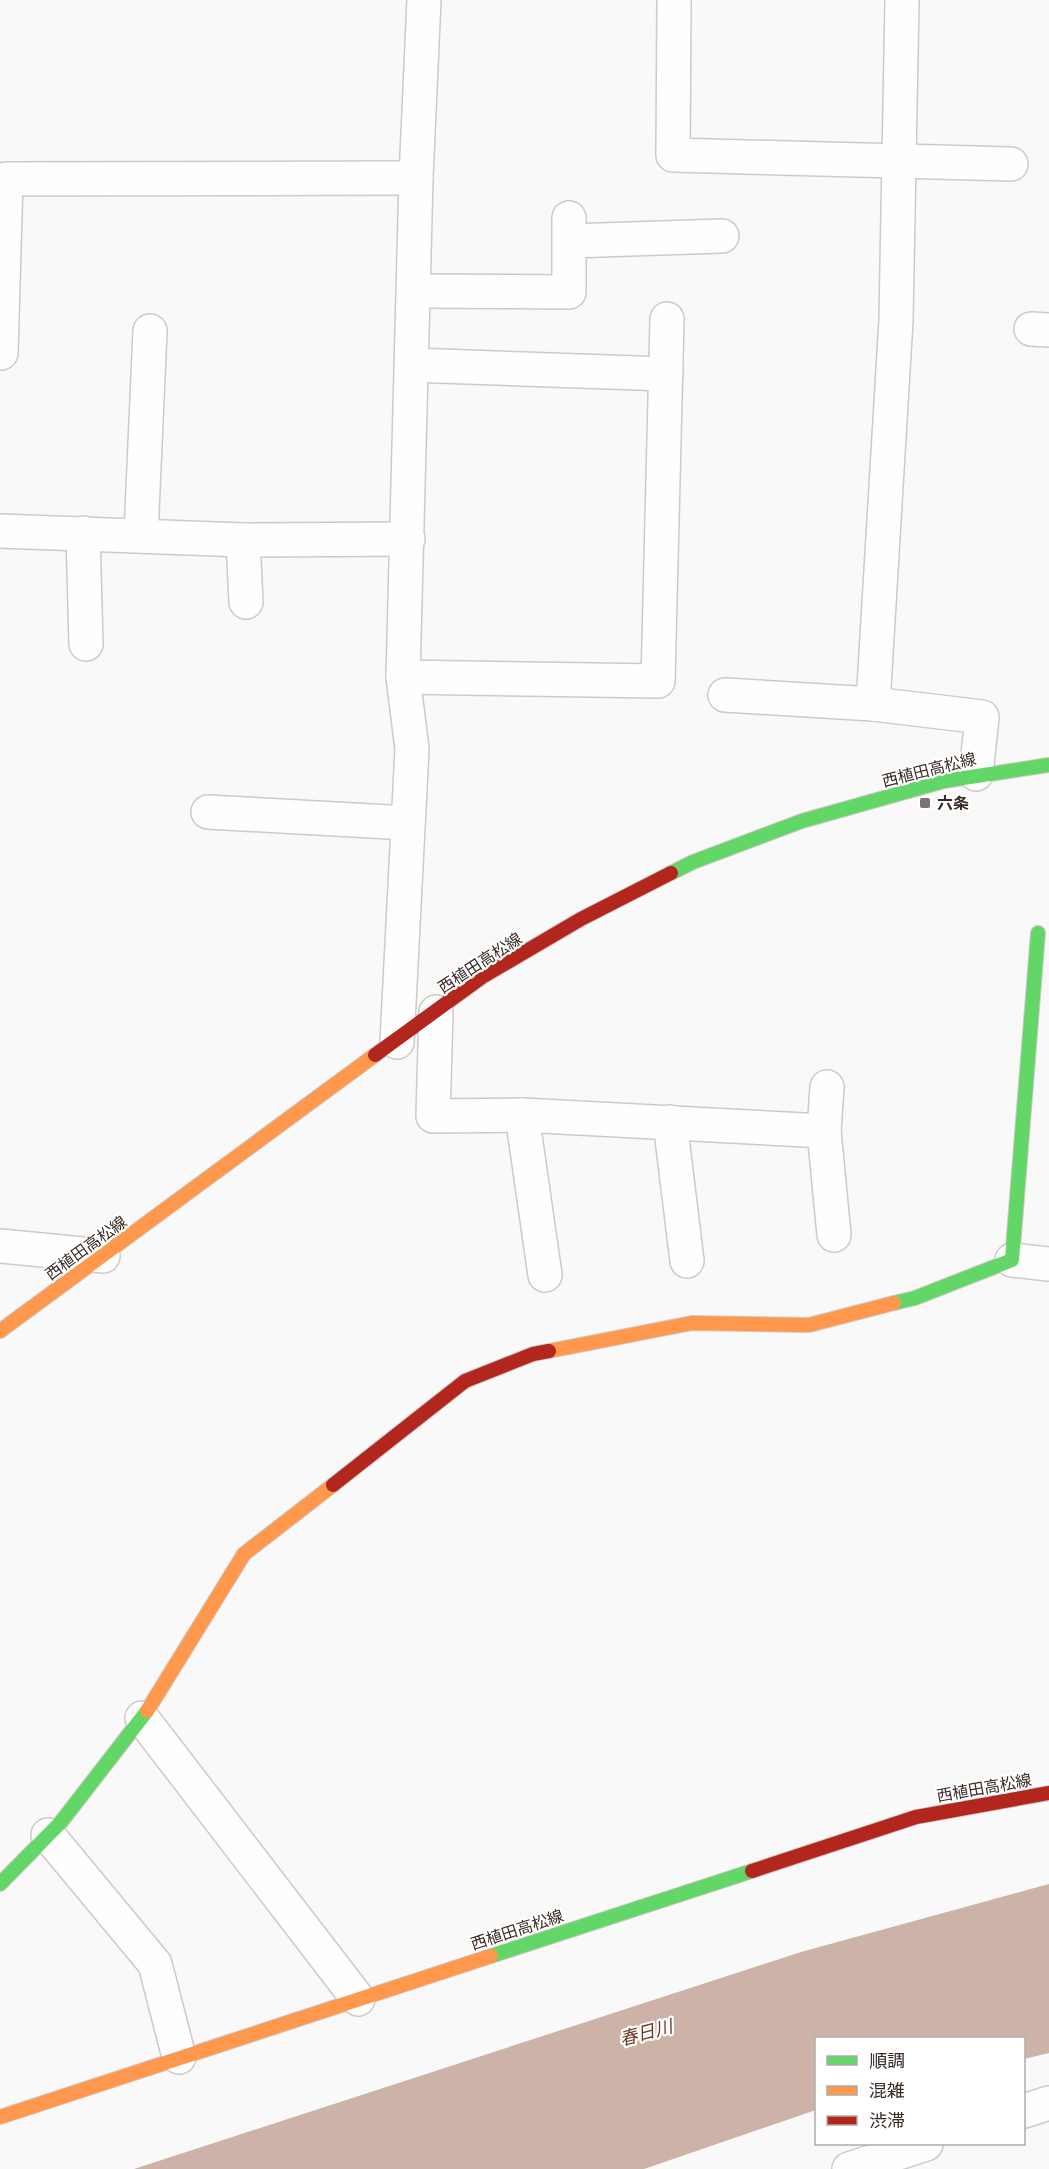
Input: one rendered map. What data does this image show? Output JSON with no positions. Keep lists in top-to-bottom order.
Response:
{
  "streets": {
    "main road": ["西植田高松線"]
  },
  "water": ["春日川"],
  "places": {
    "transit": ["六条"]
  },
  "legend": ["順調", "混雑", "渋滞"]
}
